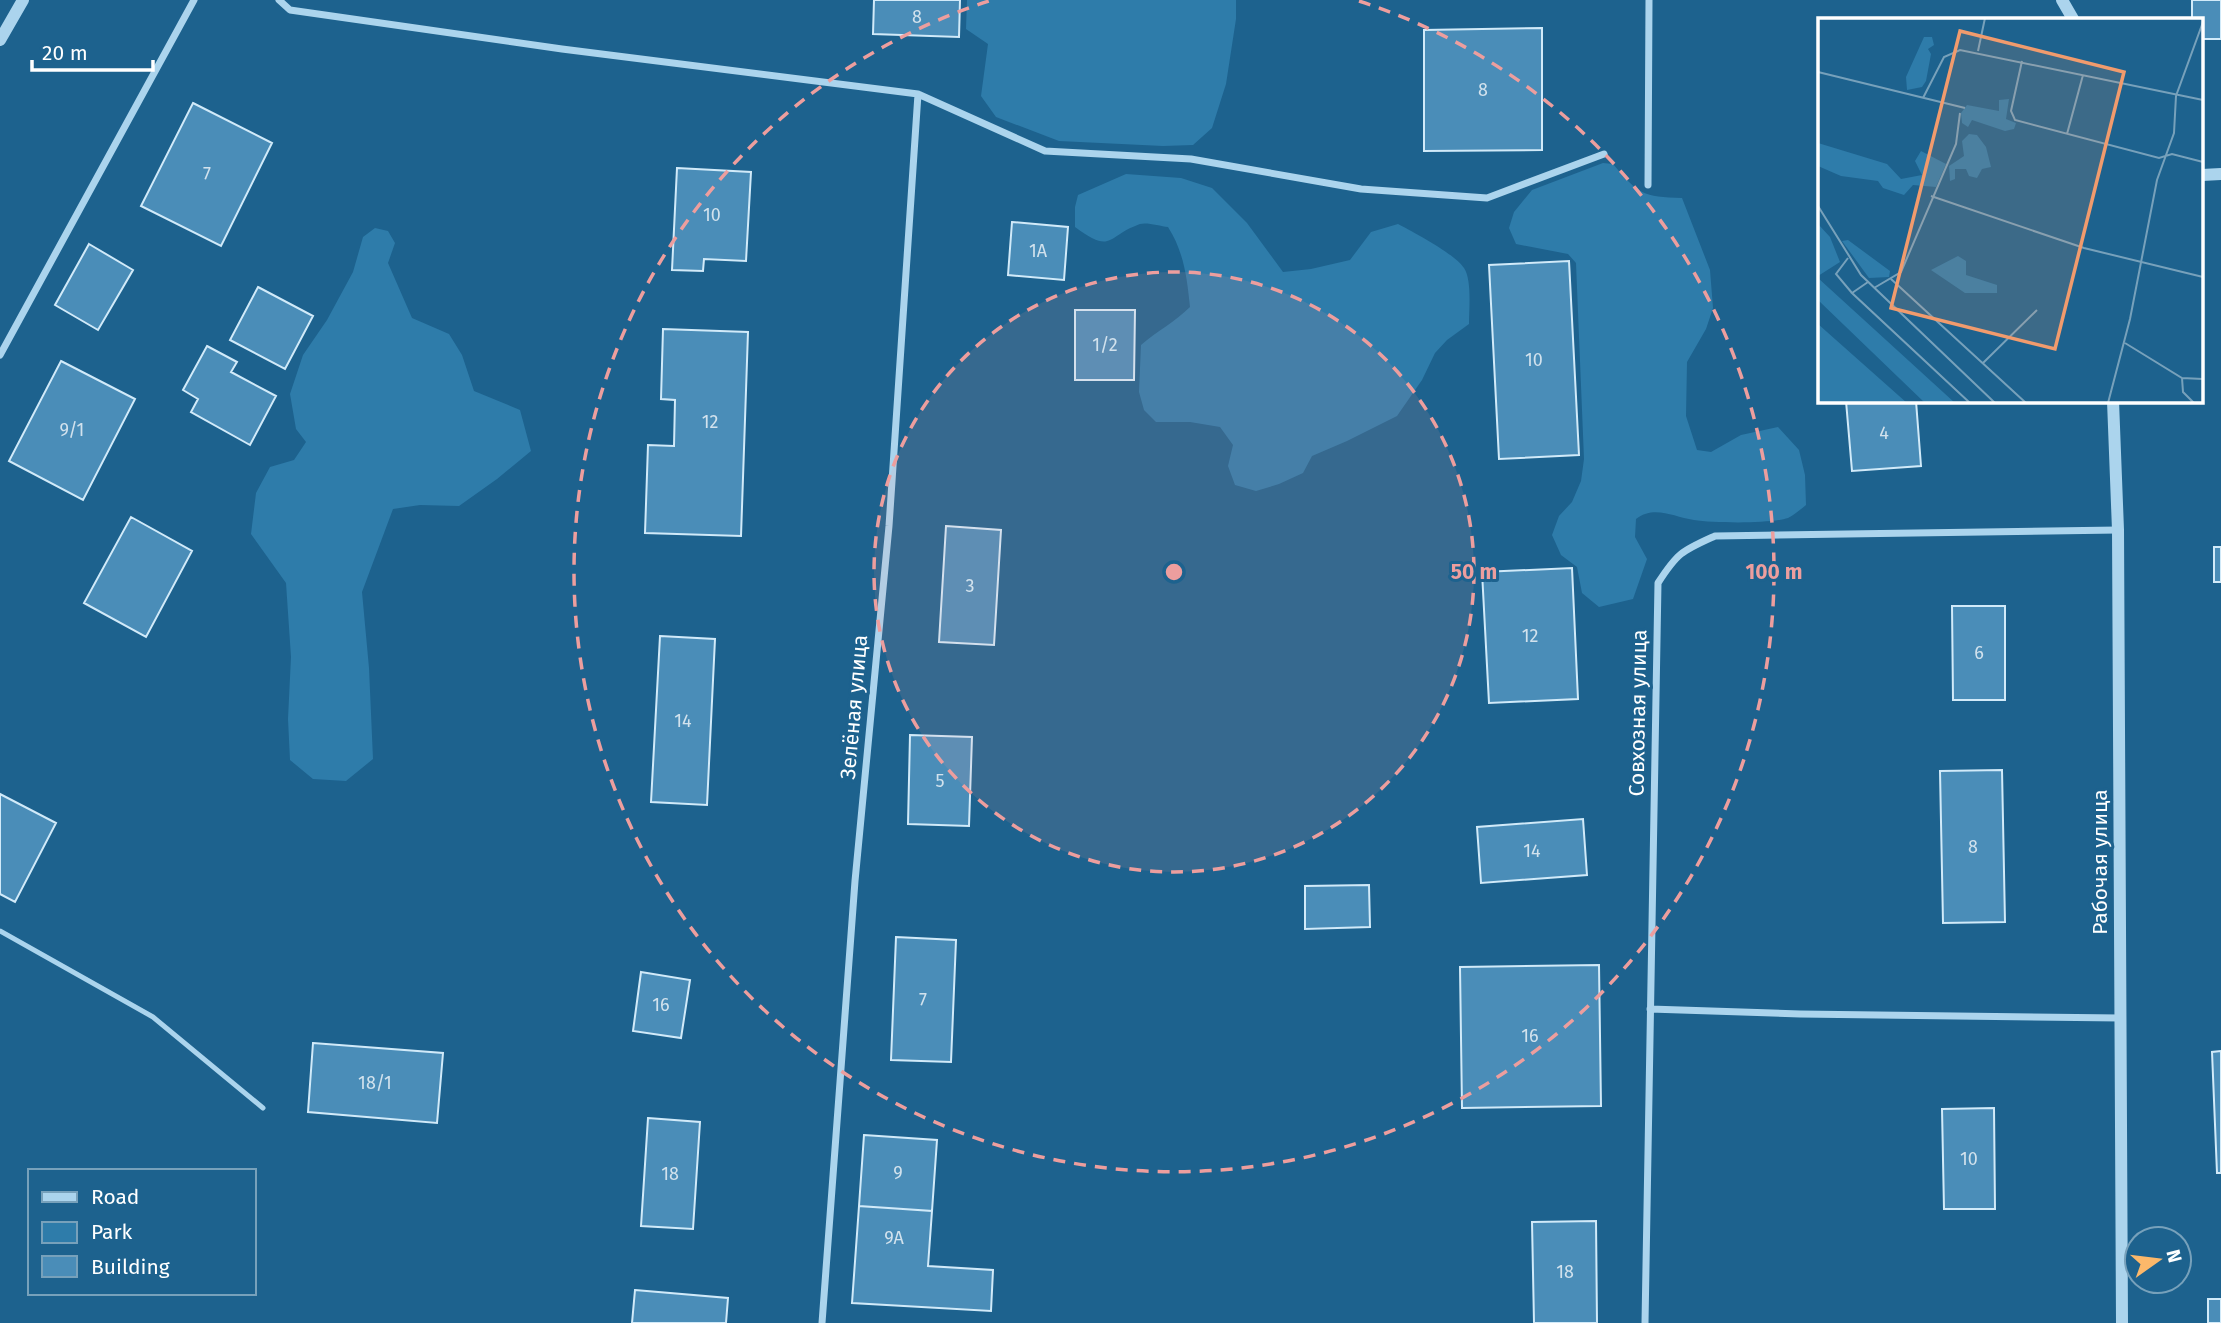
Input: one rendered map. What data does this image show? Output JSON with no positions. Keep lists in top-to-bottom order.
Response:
{
  "streets": {
    "street": ["Зелёная улица", "Совхозная улица", "Рабочая улица"]
  },
  "crossings": [
    ["Совхозная улица", "Рабочая улица"]
  ],
  "house_numbers": [
    "8",
    "8",
    "7",
    "10",
    "1А",
    "1/2",
    "10",
    "12",
    "9/1",
    "4",
    "3",
    "12",
    "6",
    "14",
    "5",
    "8",
    "14",
    "7",
    "16",
    "16",
    "18/1",
    "10",
    "9",
    "18",
    "9А",
    "18"
  ],
  "legend": ["Road", "Park", "Building"],
  "scale_bar": "20 m",
  "north": "right",
  "rings": ["50 m", "100 m"]
}
